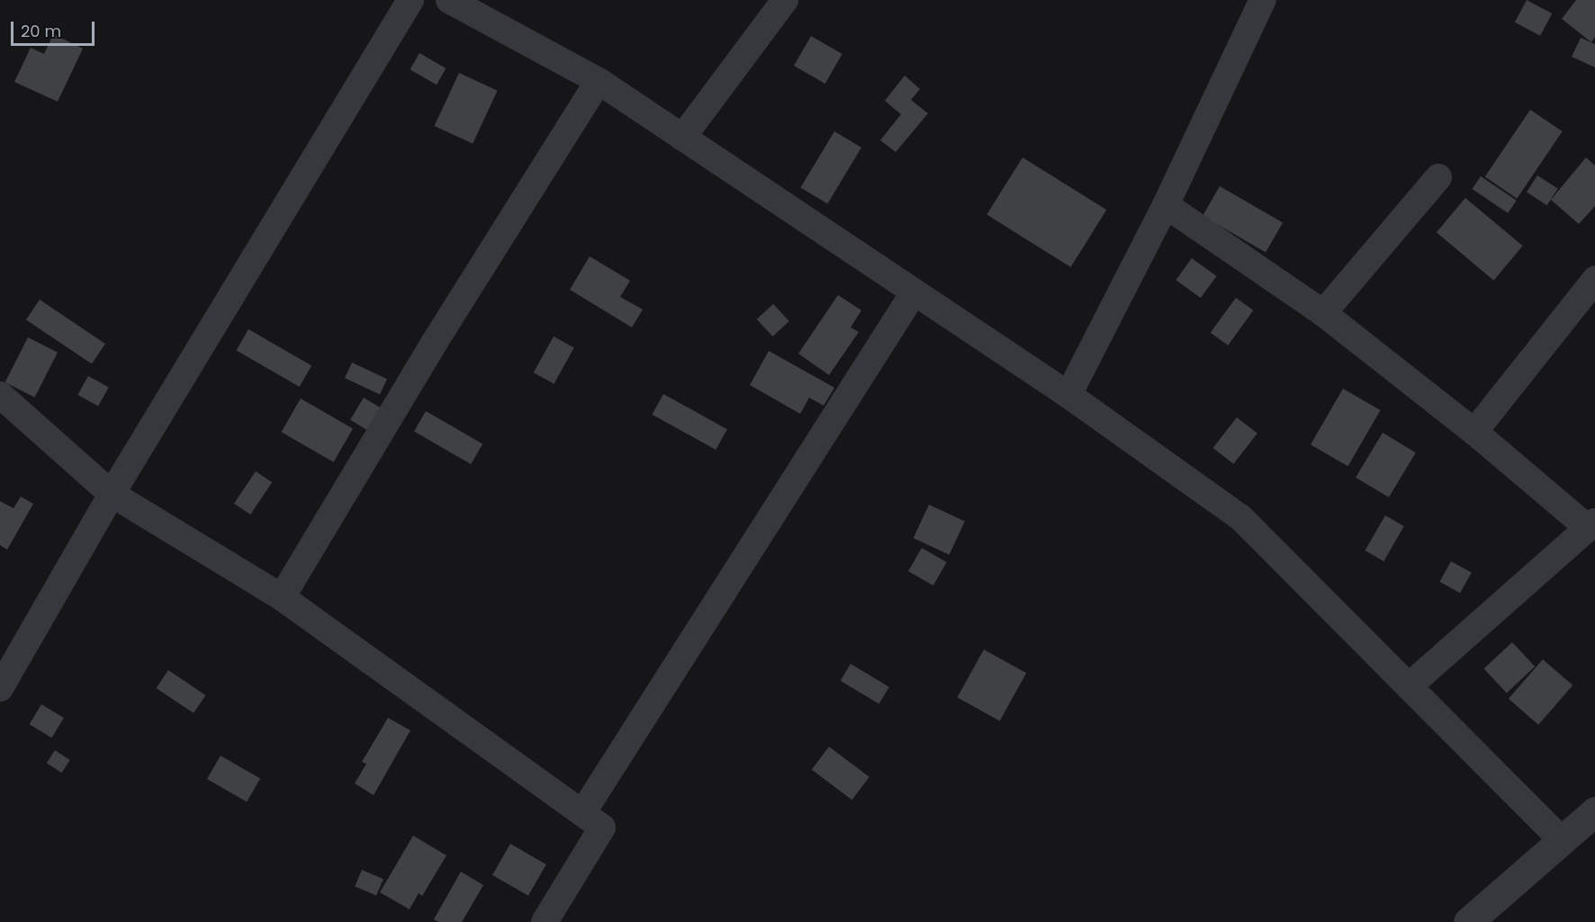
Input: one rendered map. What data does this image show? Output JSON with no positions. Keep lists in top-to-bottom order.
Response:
{
  "scale_bar": "20 m"
}
